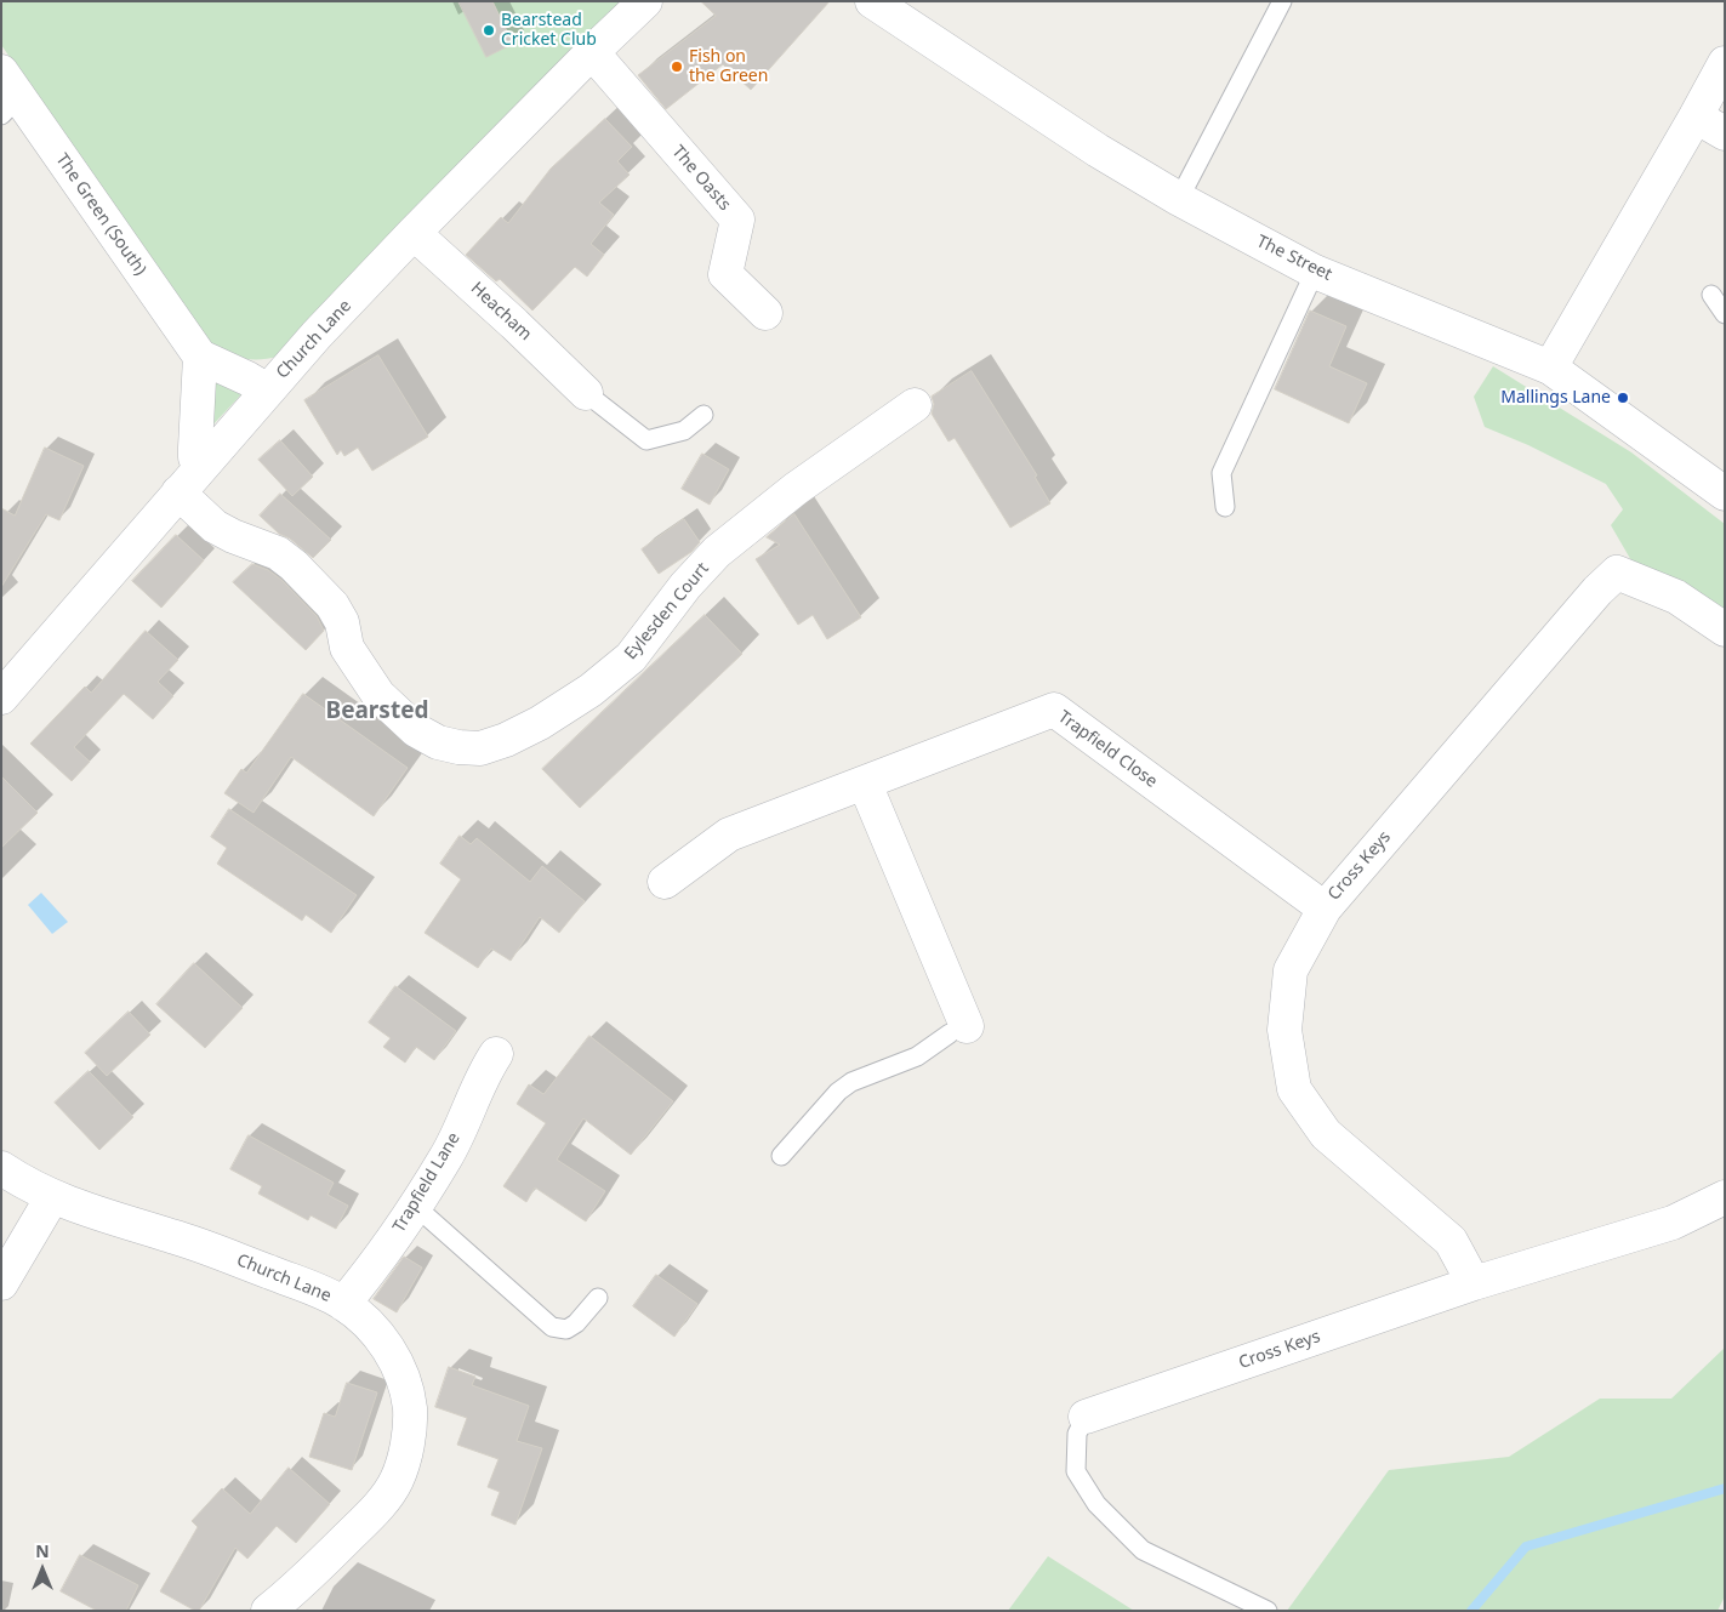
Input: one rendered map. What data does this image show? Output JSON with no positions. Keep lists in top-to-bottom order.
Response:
{
  "streets": {
    "street": [
      "The Oasts",
      "The Green (South)",
      "The Street",
      "Heacham",
      "Church Lane",
      "Eylesden Court",
      "Trapfield Close",
      "Cross Keys",
      "Trapfield Lane"
    ]
  },
  "crossings": [
    ["The Oasts", "Church Lane"],
    ["Heacham", "Church Lane"],
    ["Church Lane", "Eylesden Court"],
    ["Church Lane", "Trapfield Lane"],
    ["Trapfield Close", "Cross Keys"]
  ],
  "districts": ["Bearsted"],
  "places": ["Bearstead Cricket Club", "Fish on the Green", "Mallings Lane"],
  "north": "top"
}
